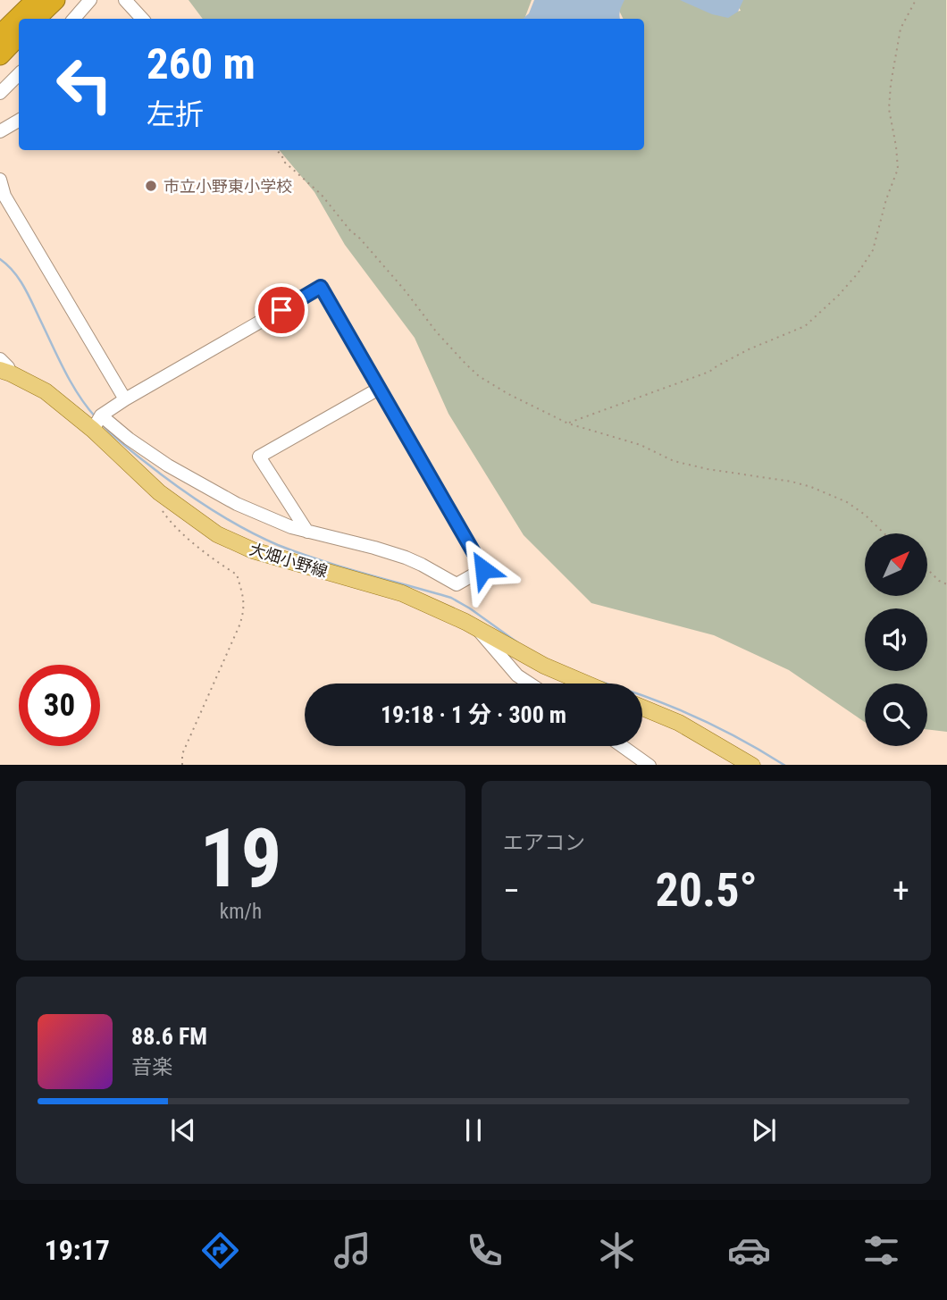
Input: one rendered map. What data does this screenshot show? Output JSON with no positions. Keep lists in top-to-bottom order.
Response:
{
  "streets": {
    "main road": ["大畑小野線"]
  },
  "places": ["市立小野東小学校"],
  "north": "top right",
  "page": {
    "turn": ["260 m", "左折"],
    "limit": "30",
    "trip": "19:18 · 1 分 · 300 m",
    "tile": [
      ["19", "km/h"],
      "エアコン"
    ],
    "heat": ["−", "20.5°", "+"],
    "song": ["88.6 FM", "音楽"],
    "tabs": "19:17"
  }
}
